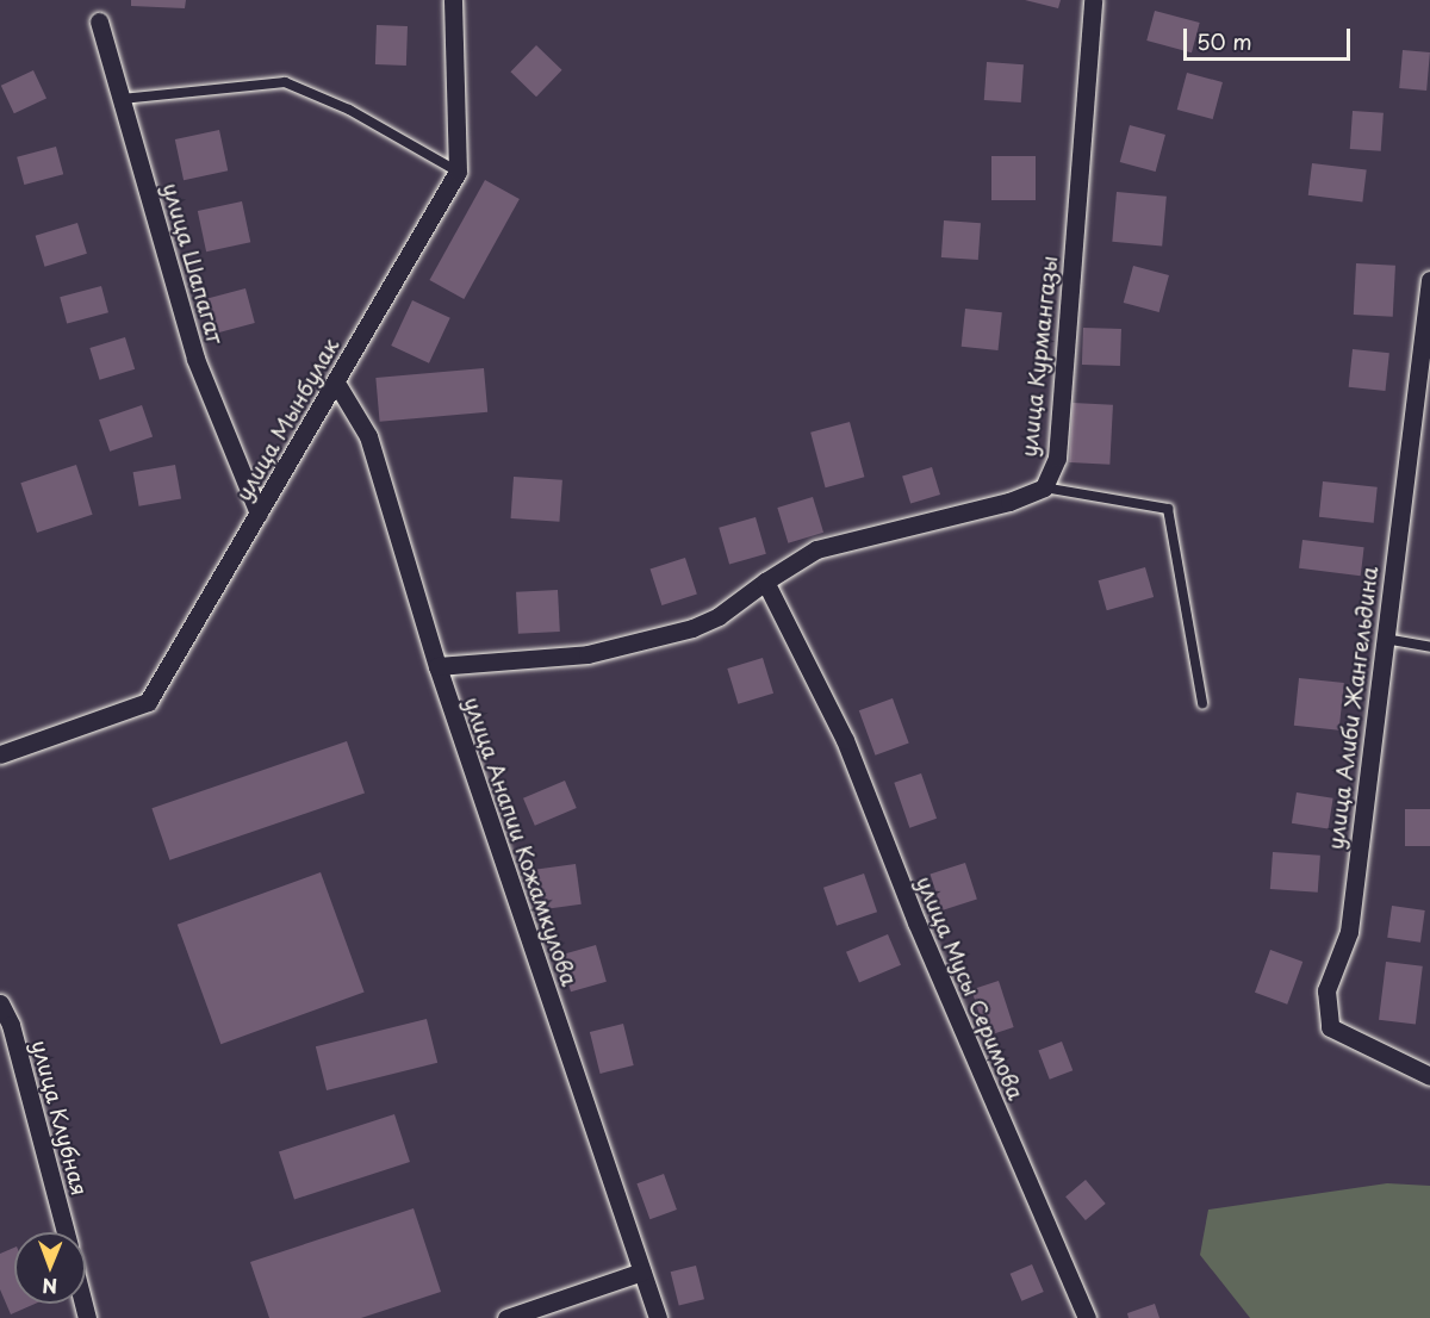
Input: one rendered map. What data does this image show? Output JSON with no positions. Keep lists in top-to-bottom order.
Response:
{
  "streets": {
    "street": [
      "улица Шапагат",
      "улица Курмангазы",
      "улица Мынбулак",
      "улица Алиби Жангельдина",
      "улица Анапии Кожамкулова",
      "улица Мусы Серимова",
      "улица Клубная"
    ]
  },
  "crossings": [
    ["улица Шапагат", "улица Мынбулак"],
    ["улица Курмангазы", "улица Анапии Кожамкулова"],
    ["улица Курмангазы", "улица Мусы Серимова"],
    ["улица Мынбулак", "улица Анапии Кожамкулова"]
  ],
  "scale_bar": "50 m",
  "north": "bottom"
}
